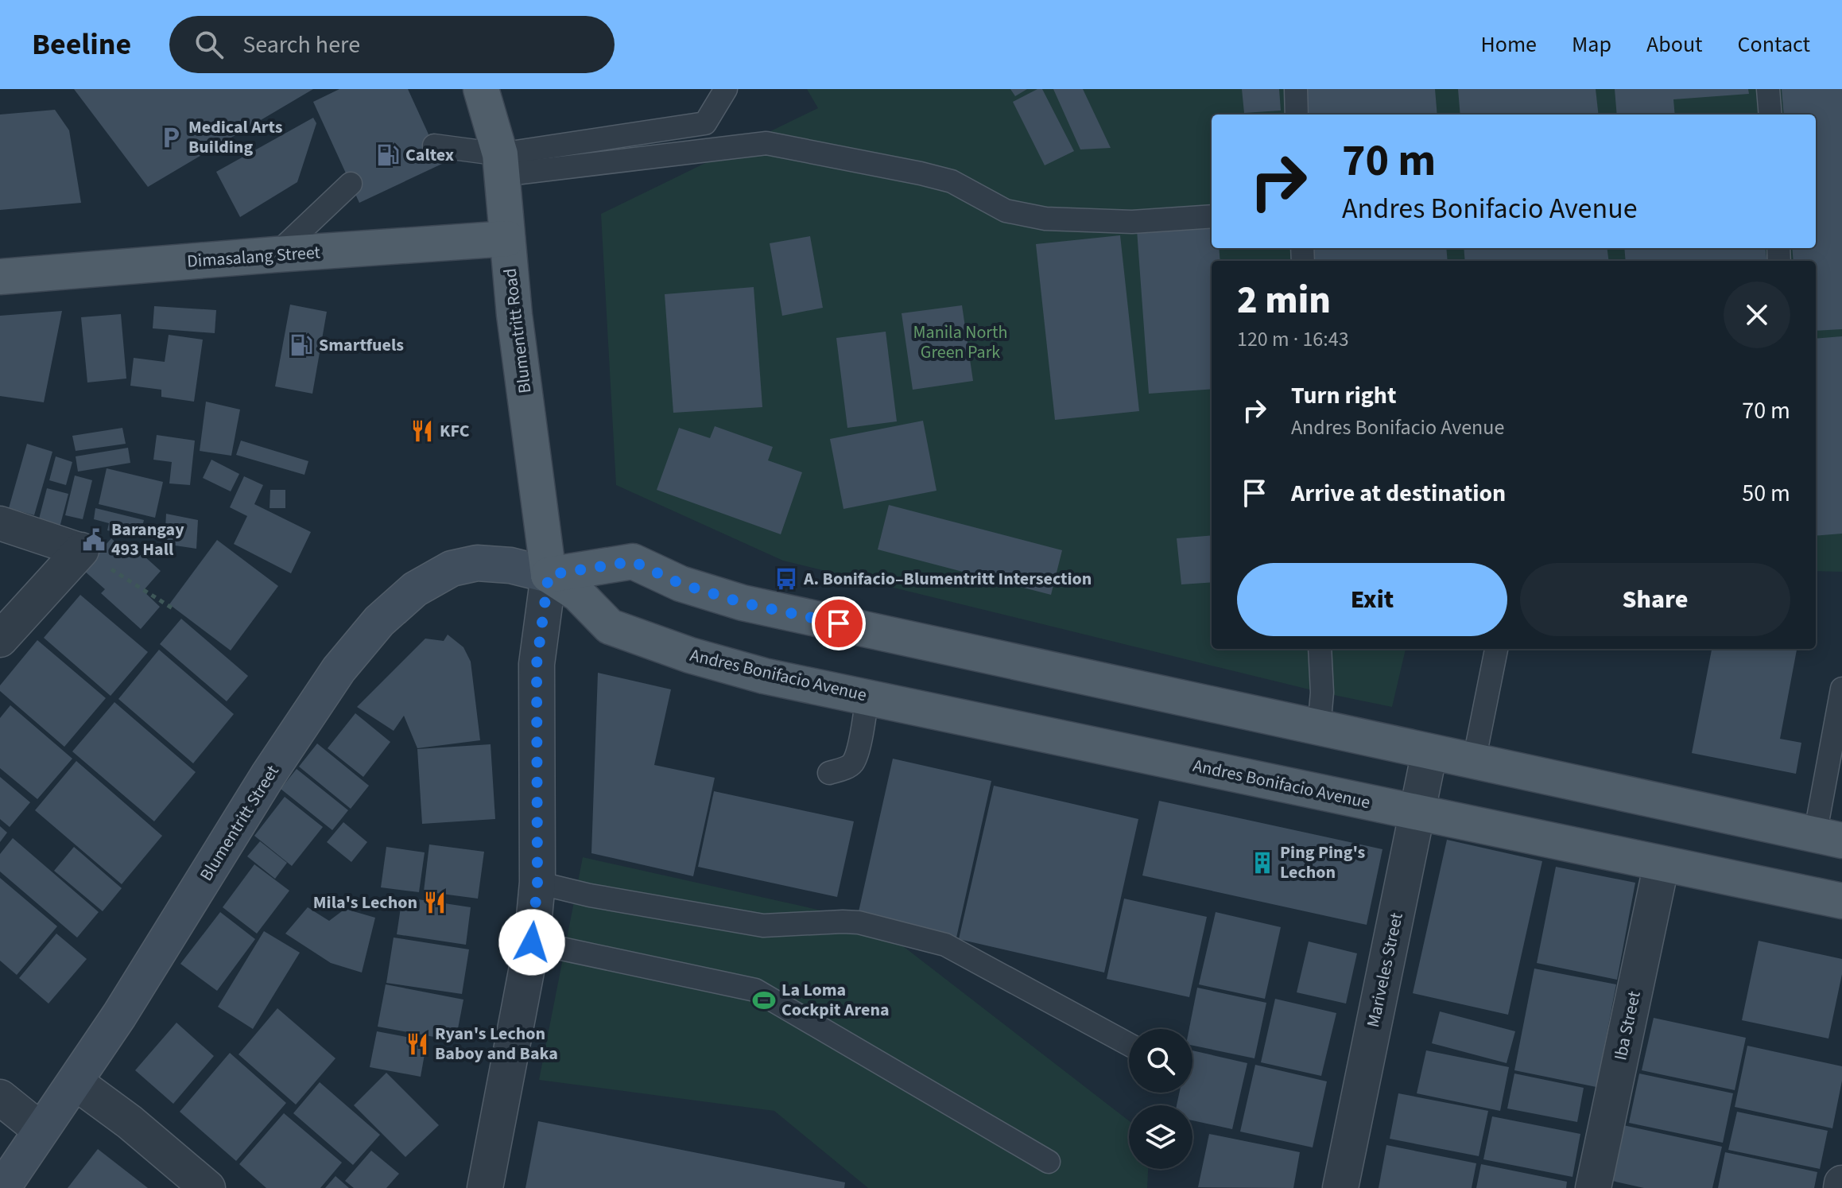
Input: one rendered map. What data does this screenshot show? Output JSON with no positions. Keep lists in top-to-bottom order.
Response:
{
  "streets": {
    "main road": [
      "Dimasalang Street",
      "Blumentritt Road",
      "Andres Bonifacio Avenue",
      "Blumentritt Street"
    ],
    "street": ["Mariveles Street", "Iba Street"]
  },
  "crossings": [
    ["Dimasalang Street", "Blumentritt Road"],
    ["Blumentritt Road", "Andres Bonifacio Avenue"],
    ["Blumentritt Road", "Blumentritt Street"],
    ["Andres Bonifacio Avenue", "Blumentritt Street"],
    ["Andres Bonifacio Avenue", "Mariveles Street"],
    ["Andres Bonifacio Avenue", "Iba Street"]
  ],
  "parks": ["Manila North Green Park"],
  "places": {
    "parking": ["Medical Arts Building"],
    "fuel station": ["Caltex", "Smartfuels"],
    "restaurant": ["KFC", "Mila's Lechon", "Ryan's Lechon Baboy and Baka"],
    "public building": ["Barangay 493 Hall"],
    "bus stop": ["A. Bonifacio–Blumentritt Intersection"],
    "building": ["Ping Ping's Lechon"],
    "sports": ["La Loma Cockpit Arena"]
  },
  "page": {
    "header": "Beeline",
    "search": "Search here",
    "nav": [
      "Home",
      "Map",
      "About",
      "Contact"
    ],
    "turn": ["70 m", "Andres Bonifacio Avenue"],
    "heading": ["2 min", "120 m · 16:43"],
    "list": [
      {
        "name": "Turn right",
        "note": "Andres Bonifacio Avenue",
        "value": "70 m"
      },
      {
        "name": "Arrive at destination",
        "value": "50 m"
      }
    ],
    "buttons": ["Exit", "Share"]
  }
}
